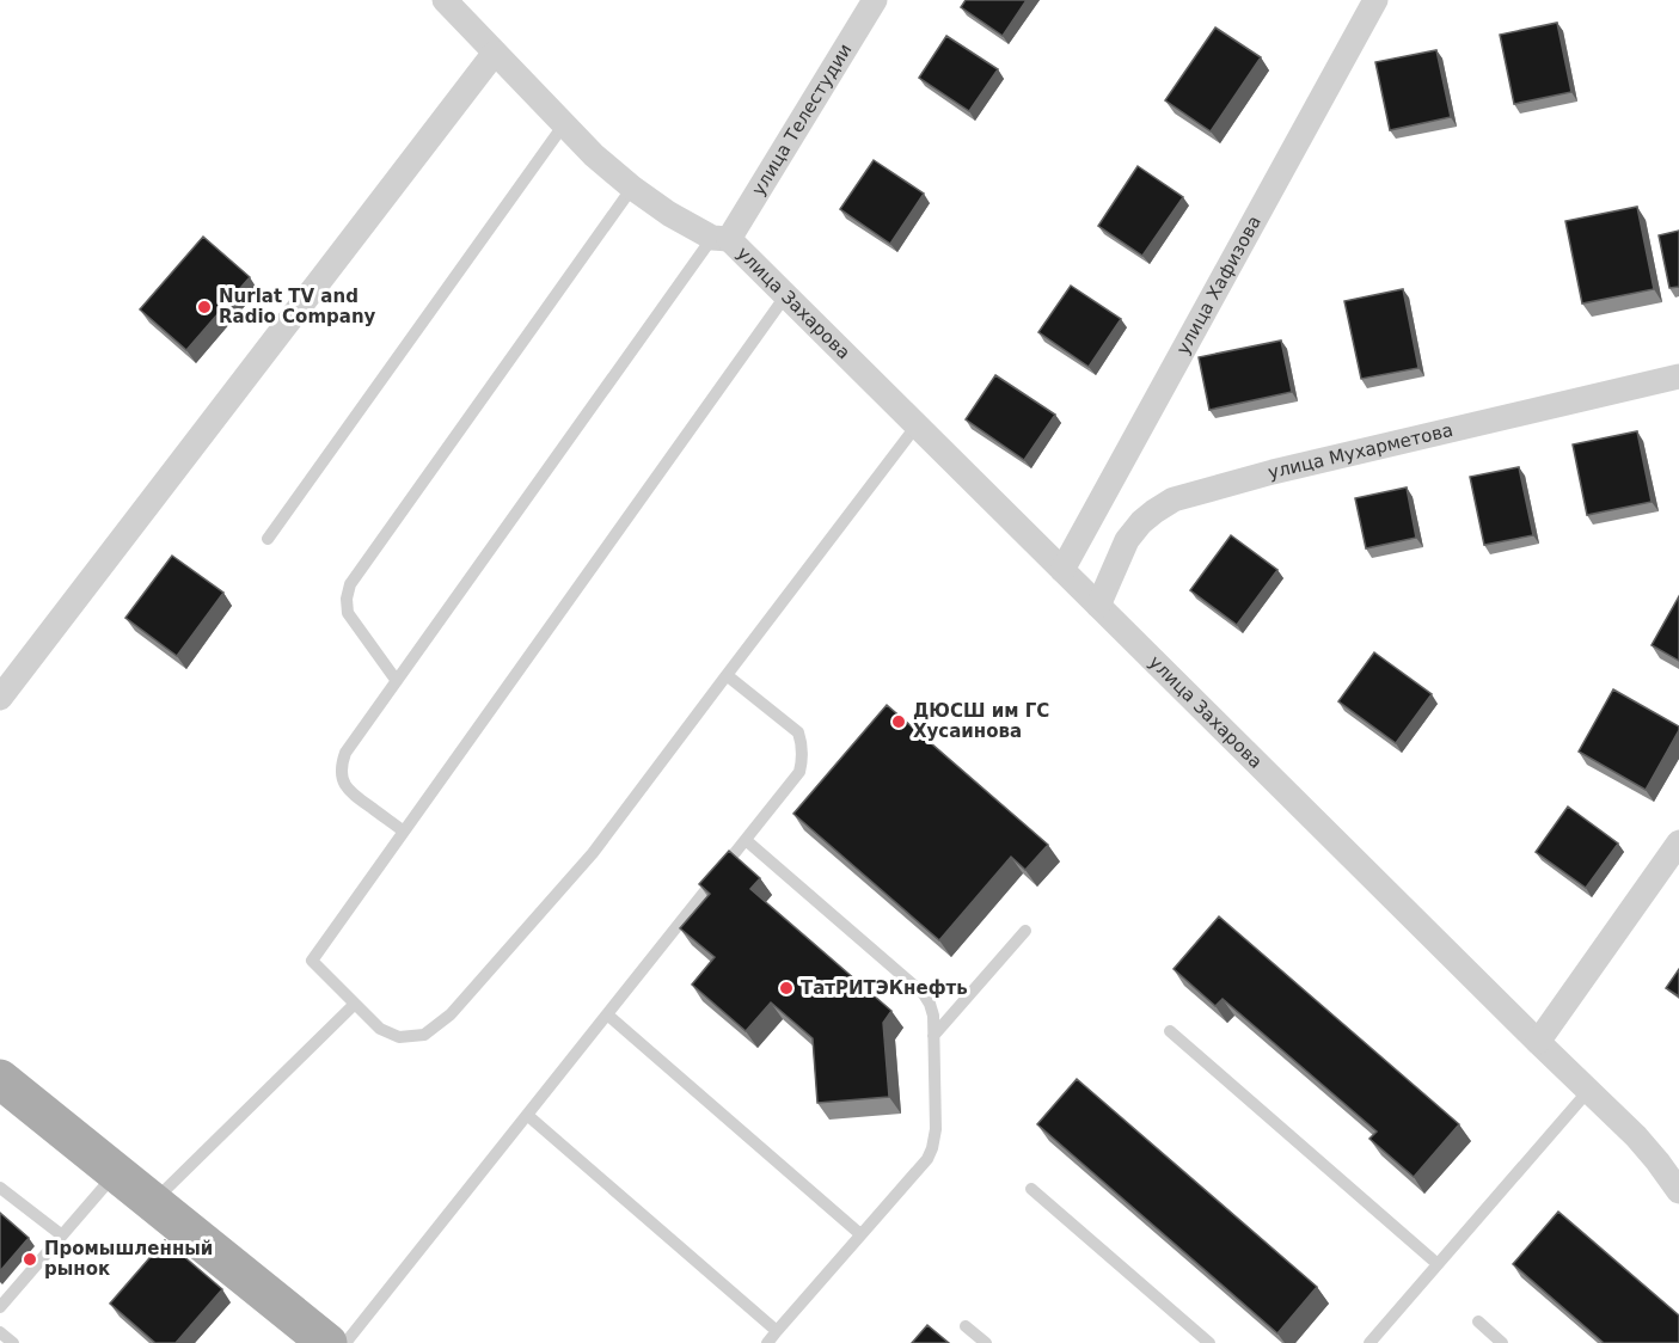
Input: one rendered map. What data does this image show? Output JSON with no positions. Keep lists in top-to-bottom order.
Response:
{
  "streets": {
    "street": [
      "улица Телестудии",
      "улица Хафизова",
      "улица Захарова",
      "улица Мухарметова"
    ]
  },
  "crossings": [
    ["улица Телестудии", "улица Захарова"],
    ["улица Хафизова", "улица Захарова"],
    ["улица Захарова", "улица Мухарметова"]
  ],
  "places": [
    "Nurlat TV and Radio Company",
    "ДЮСШ им ГС Хусаинова",
    "ТатРИТЭКнефть",
    "Промышленный рынок"
  ]
}
